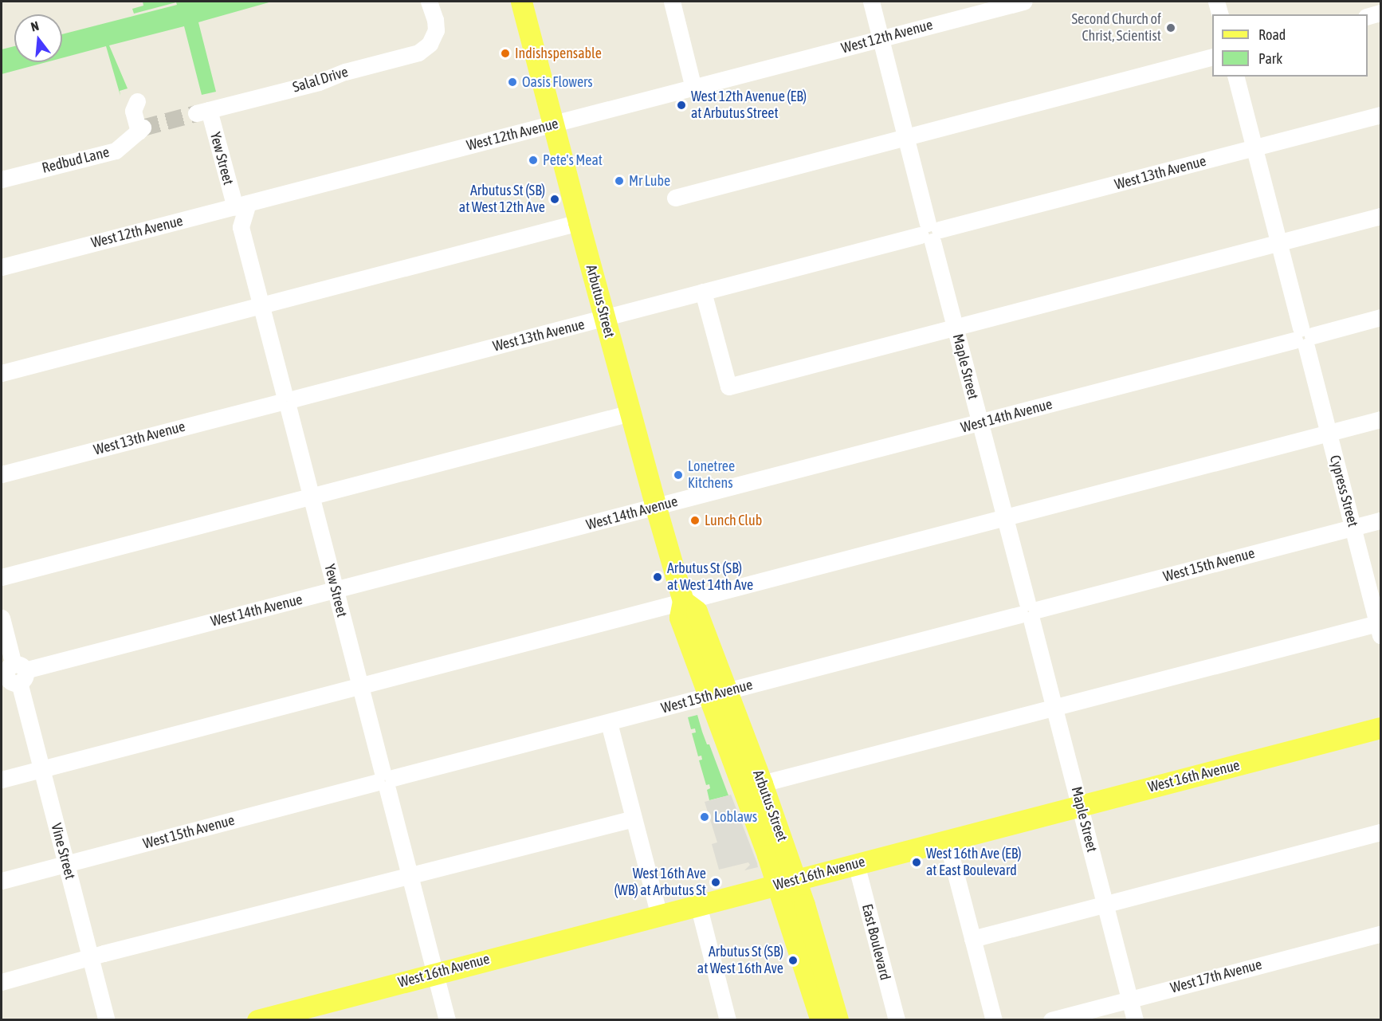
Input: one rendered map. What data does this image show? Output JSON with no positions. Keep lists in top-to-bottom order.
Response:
{
  "streets": {
    "main road": ["Arbutus Street", "West 16th Avenue"],
    "street": [
      "West 12th Avenue",
      "Salal Drive",
      "Yew Street",
      "Redbud Lane",
      "West 13th Avenue",
      "Maple Street",
      "West 14th Avenue",
      "Cypress Street",
      "West 15th Avenue",
      "Vine Street",
      "East Boulevard",
      "West 17th Avenue"
    ]
  },
  "crossings": [
    ["West 12th Avenue", "Yew Street"],
    ["West 12th Avenue", "Arbutus Street"],
    ["West 12th Avenue", "Maple Street"],
    ["Salal Drive", "Yew Street"],
    ["Yew Street", "West 13th Avenue"],
    ["Yew Street", "West 14th Avenue"],
    ["Yew Street", "West 15th Avenue"],
    ["Yew Street", "West 16th Avenue"],
    ["West 13th Avenue", "Arbutus Street"],
    ["West 13th Avenue", "Maple Street"],
    ["West 13th Avenue", "Cypress Street"],
    ["Arbutus Street", "West 14th Avenue"],
    ["Arbutus Street", "West 15th Avenue"],
    ["Arbutus Street", "West 16th Avenue"],
    ["Maple Street", "West 14th Avenue"],
    ["Maple Street", "West 15th Avenue"],
    ["Maple Street", "West 16th Avenue"],
    ["Maple Street", "West 17th Avenue"],
    ["West 14th Avenue", "Cypress Street"],
    ["West 14th Avenue", "Vine Street"],
    ["Cypress Street", "West 15th Avenue"],
    ["West 15th Avenue", "Vine Street"],
    ["West 16th Avenue", "East Boulevard"]
  ],
  "places": [
    "Second Church of Christ, Scientist",
    "Indishspensable",
    "Oasis Flowers",
    "West 12th Avenue (EB) at Arbutus Street",
    "Pete's Meat",
    "Mr Lube",
    "Arbutus St (SB) at West 12th Ave",
    "Lonetree Kitchens",
    "Lunch Club",
    "Arbutus St (SB) at West 14th Ave",
    "Loblaws",
    "West 16th Ave (EB) at East Boulevard",
    "West 16th Ave (WB) at Arbutus St",
    "Arbutus St (SB) at West 16th Ave"
  ],
  "legend": ["Road", "Park"],
  "north": "top"
}
